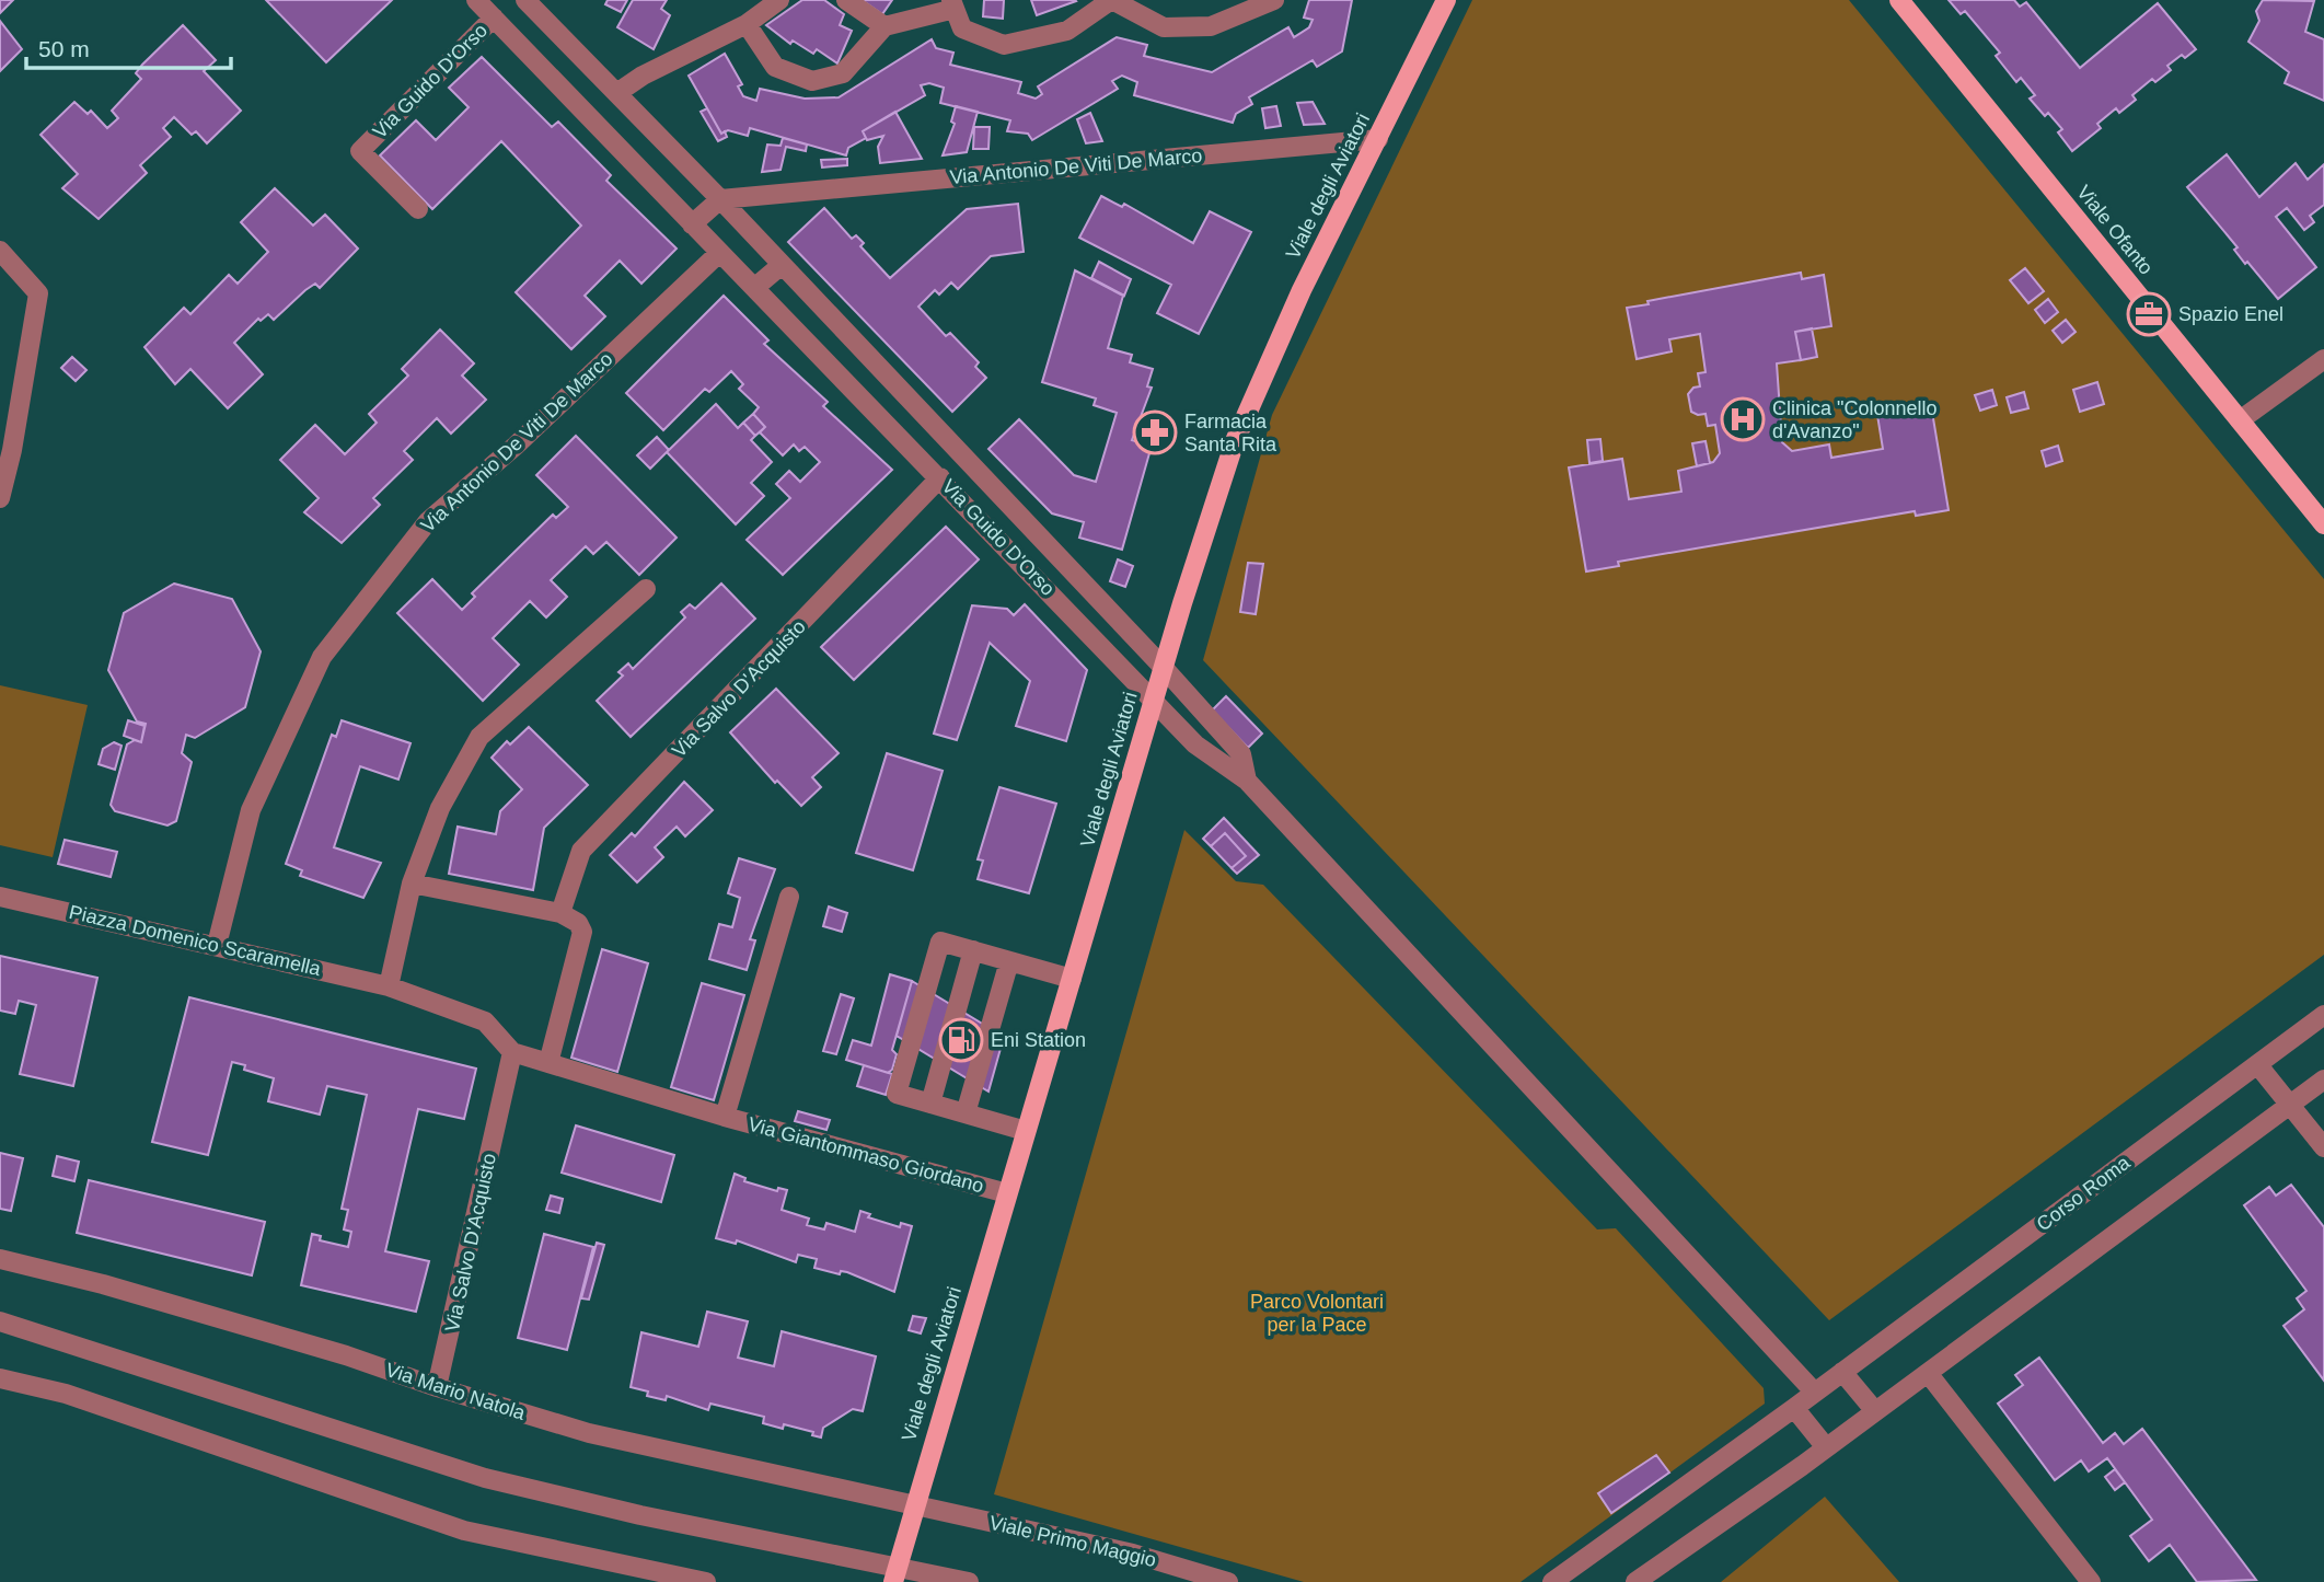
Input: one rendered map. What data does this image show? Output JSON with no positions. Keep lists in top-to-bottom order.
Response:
{
  "streets": {
    "main road": ["Viale degli Aviatori", "Viale Ofanto"],
    "street": [
      "Via Guido D'Orso",
      "Via Antonio De Viti De Marco",
      "Via Salvo D'Acquisto",
      "Piazza Domenico Scaramella",
      "Via Giantommaso Giordano",
      "Corso Roma",
      "Via Mario Natola",
      "Viale Primo Maggio"
    ]
  },
  "crossings": [
    ["Via Guido D'Orso", "Via Antonio De Viti De Marco"],
    ["Via Guido D'Orso", "Viale degli Aviatori"],
    ["Via Guido D'Orso", "Via Salvo D'Acquisto"],
    ["Via Antonio De Viti De Marco", "Viale degli Aviatori"],
    ["Via Antonio De Viti De Marco", "Piazza Domenico Scaramella"],
    ["Viale degli Aviatori", "Via Giantommaso Giordano"],
    ["Viale degli Aviatori", "Via Mario Natola"],
    ["Viale degli Aviatori", "Viale Primo Maggio"],
    ["Via Salvo D'Acquisto", "Piazza Domenico Scaramella"],
    ["Via Salvo D'Acquisto", "Via Giantommaso Giordano"],
    ["Via Salvo D'Acquisto", "Via Mario Natola"],
    ["Piazza Domenico Scaramella", "Via Giantommaso Giordano"],
    ["Via Mario Natola", "Viale Primo Maggio"]
  ],
  "parks": ["Parco Volontari per la Pace"],
  "places": {
    "office": ["Spazio Enel"],
    "hospital": ["Clinica \"Colonnello d'Avanzo\""],
    "pharmacy": ["Farmacia Santa Rita"],
    "fuel station": ["Eni Station"]
  },
  "scale_bar": "50 m"
}
